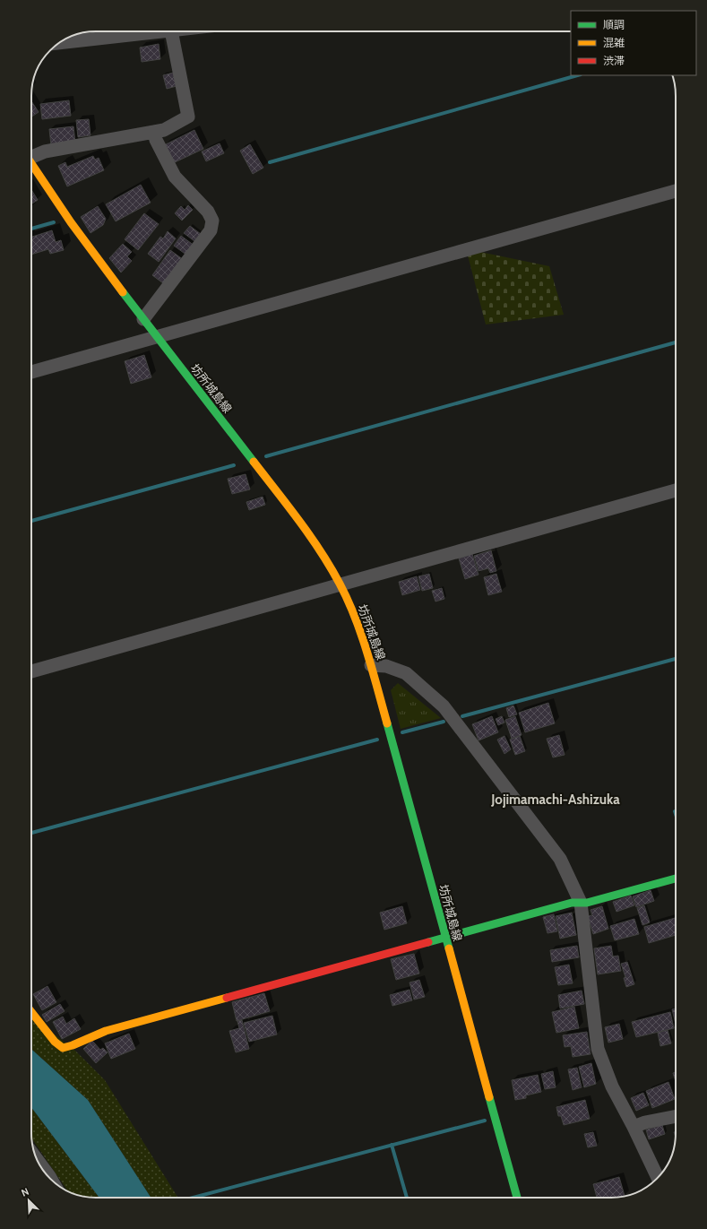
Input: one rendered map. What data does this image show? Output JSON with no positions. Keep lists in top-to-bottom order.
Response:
{
  "streets": {
    "main road": ["坊所城島線"]
  },
  "districts": ["Jojimamachi-Ashizuka"],
  "legend": ["順調", "混雑", "渋滞"],
  "north": "top left"
}
